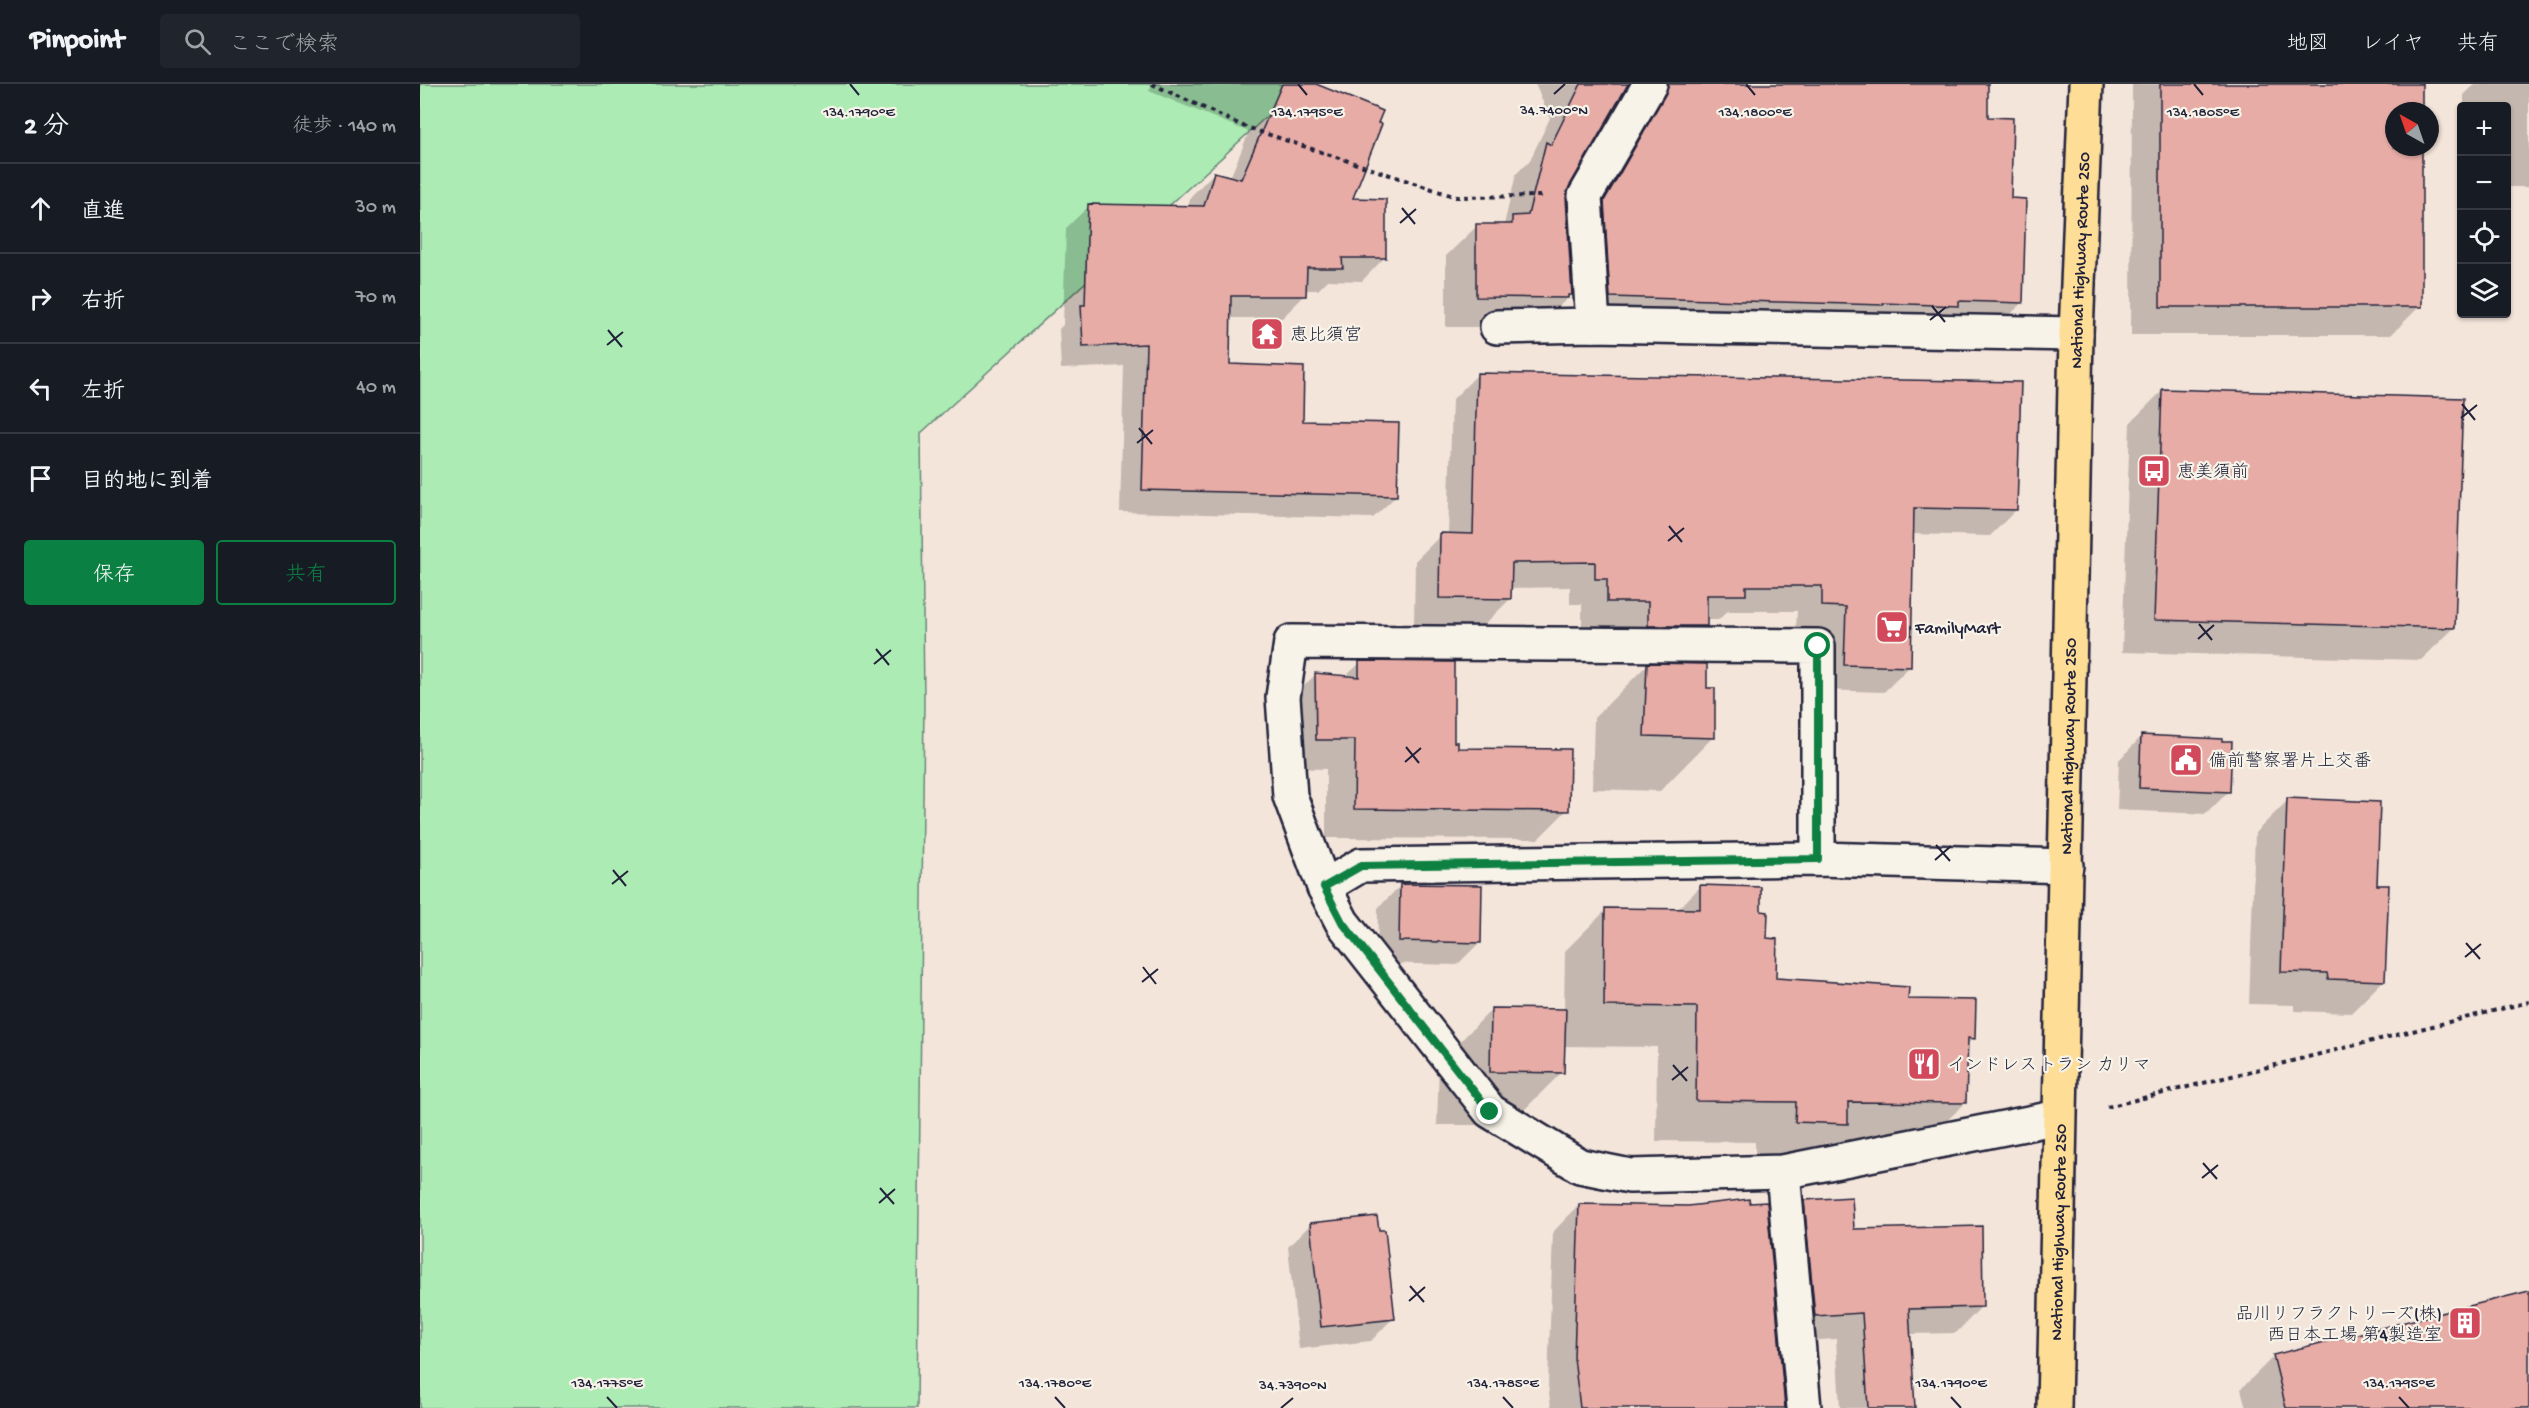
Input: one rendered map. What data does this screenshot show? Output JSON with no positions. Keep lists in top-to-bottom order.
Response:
{
  "streets": {
    "highway": ["National Highway Route 250"]
  },
  "places": {
    "temple": ["恵比須宮"],
    "bus stop": ["恵美須前"],
    "supermarket": ["FamilyMart"],
    "public building": ["備前警察署片上交番"],
    "restaurant": ["インドレストラン カリマ"],
    "building": ["品川リフラクトリーズ(株) 西日本工場 第4製造室"]
  },
  "north": "top left",
  "page": {
    "header": "Pinpoint",
    "search": "ここで検索",
    "nav": ["地図", "レイヤ", "共有"],
    "heading": ["2 分", "徒歩 · 140 m"],
    "map_buttons": ["+", "−"],
    "list": [
      ["直進", "30 m"],
      ["右折", "70 m"],
      ["左折", "40 m"],
      "目的地に到着"
    ],
    "buttons": ["保存", "共有"]
  },
  "coordinates": [
    "34.7400°N",
    "134.1790°E",
    "134.1795°E",
    "134.1800°E",
    "134.1805°E",
    "134.1775°E",
    "134.1780°E",
    "134.1785°E",
    "34.7390°N"
  ]
}
